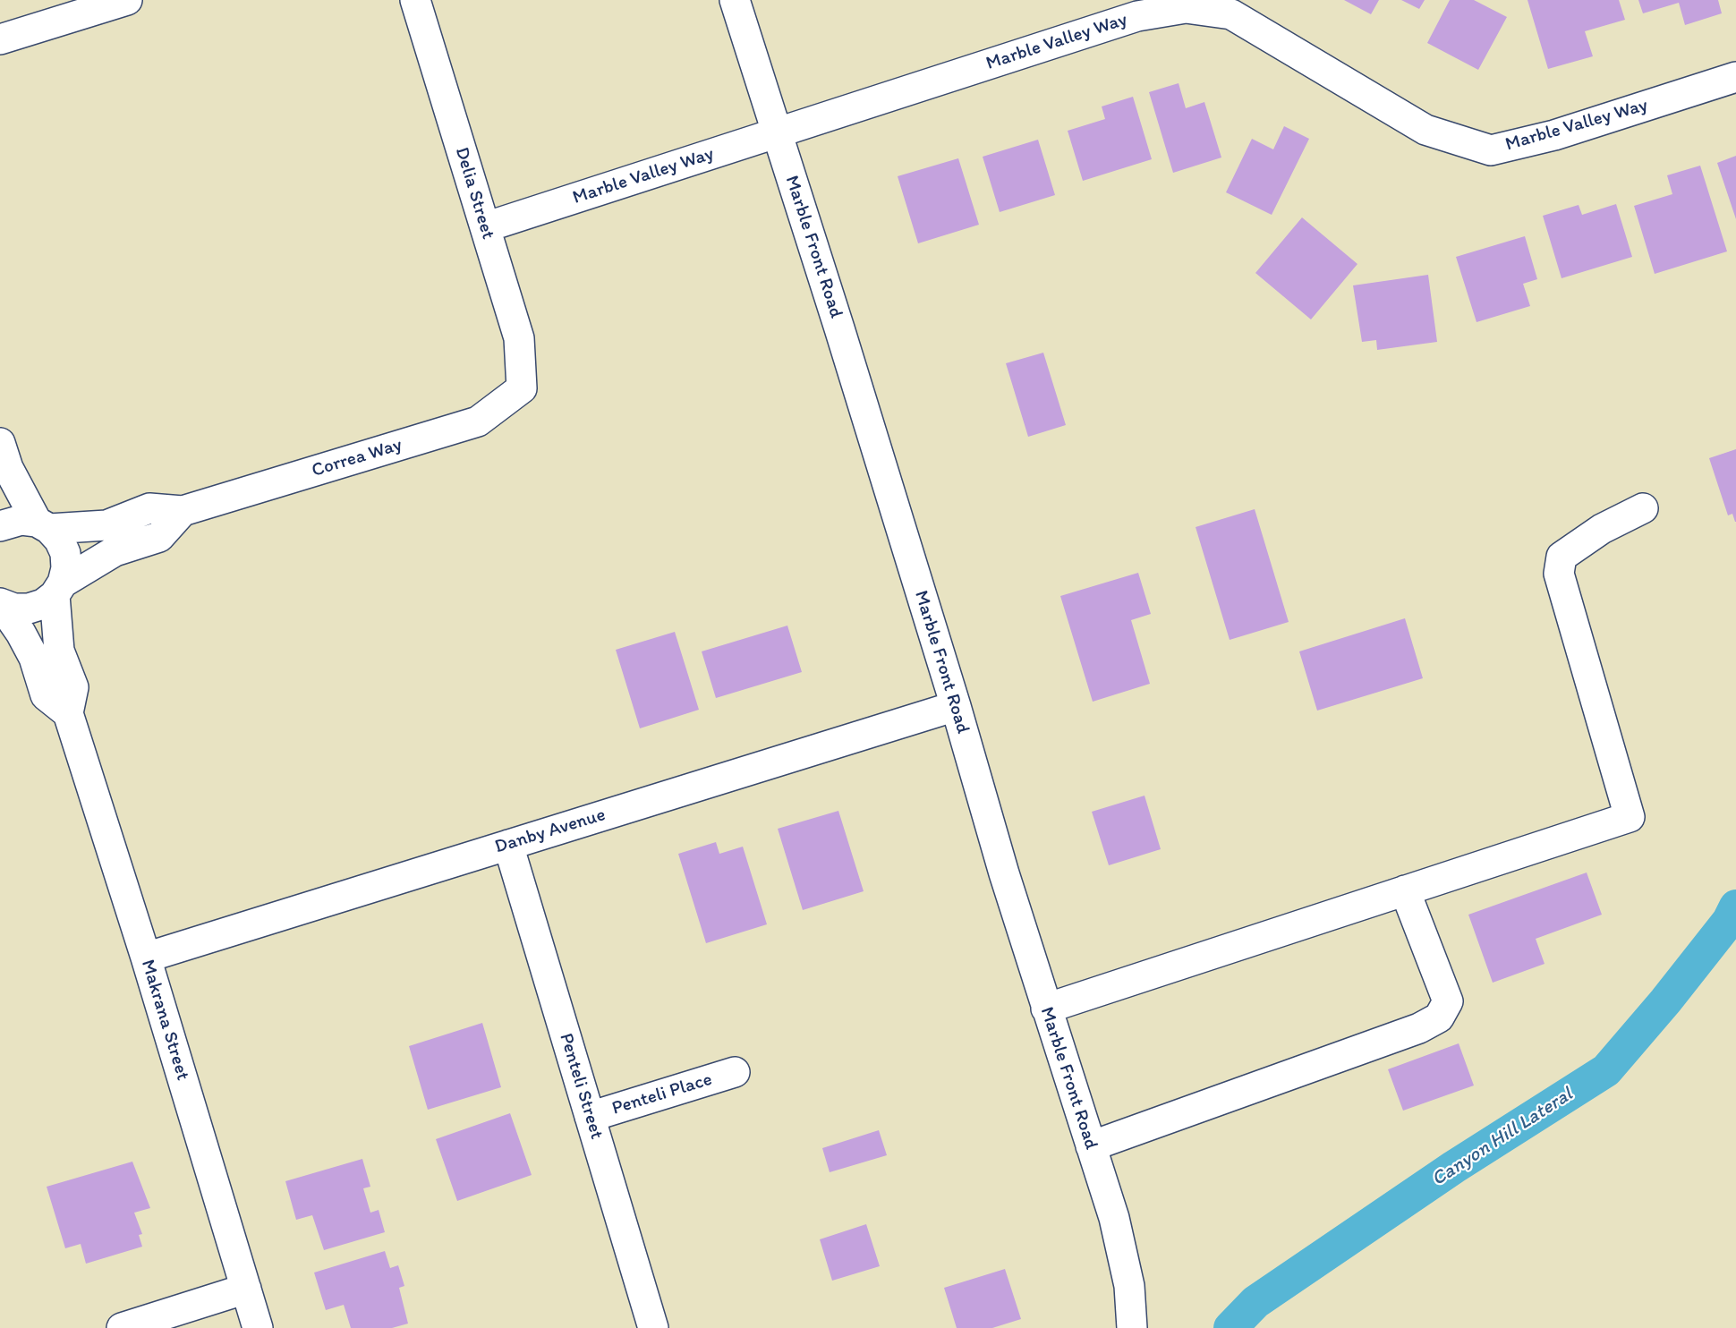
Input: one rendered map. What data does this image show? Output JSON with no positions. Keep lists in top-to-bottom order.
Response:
{
  "streets": {
    "street": [
      "Marble Valley Way",
      "Delia Street",
      "Marble Front Road",
      "Correa Way",
      "Danby Avenue",
      "Makrana Street",
      "Penteli Street",
      "Penteli Place"
    ]
  },
  "crossings": [
    ["Marble Valley Way", "Delia Street"],
    ["Marble Valley Way", "Marble Front Road"],
    ["Delia Street", "Correa Way"],
    ["Marble Front Road", "Danby Avenue"],
    ["Correa Way", "Makrana Street"],
    ["Danby Avenue", "Makrana Street"],
    ["Danby Avenue", "Penteli Street"],
    ["Penteli Street", "Penteli Place"]
  ],
  "water": ["Canyon Hill Lateral"]
}
